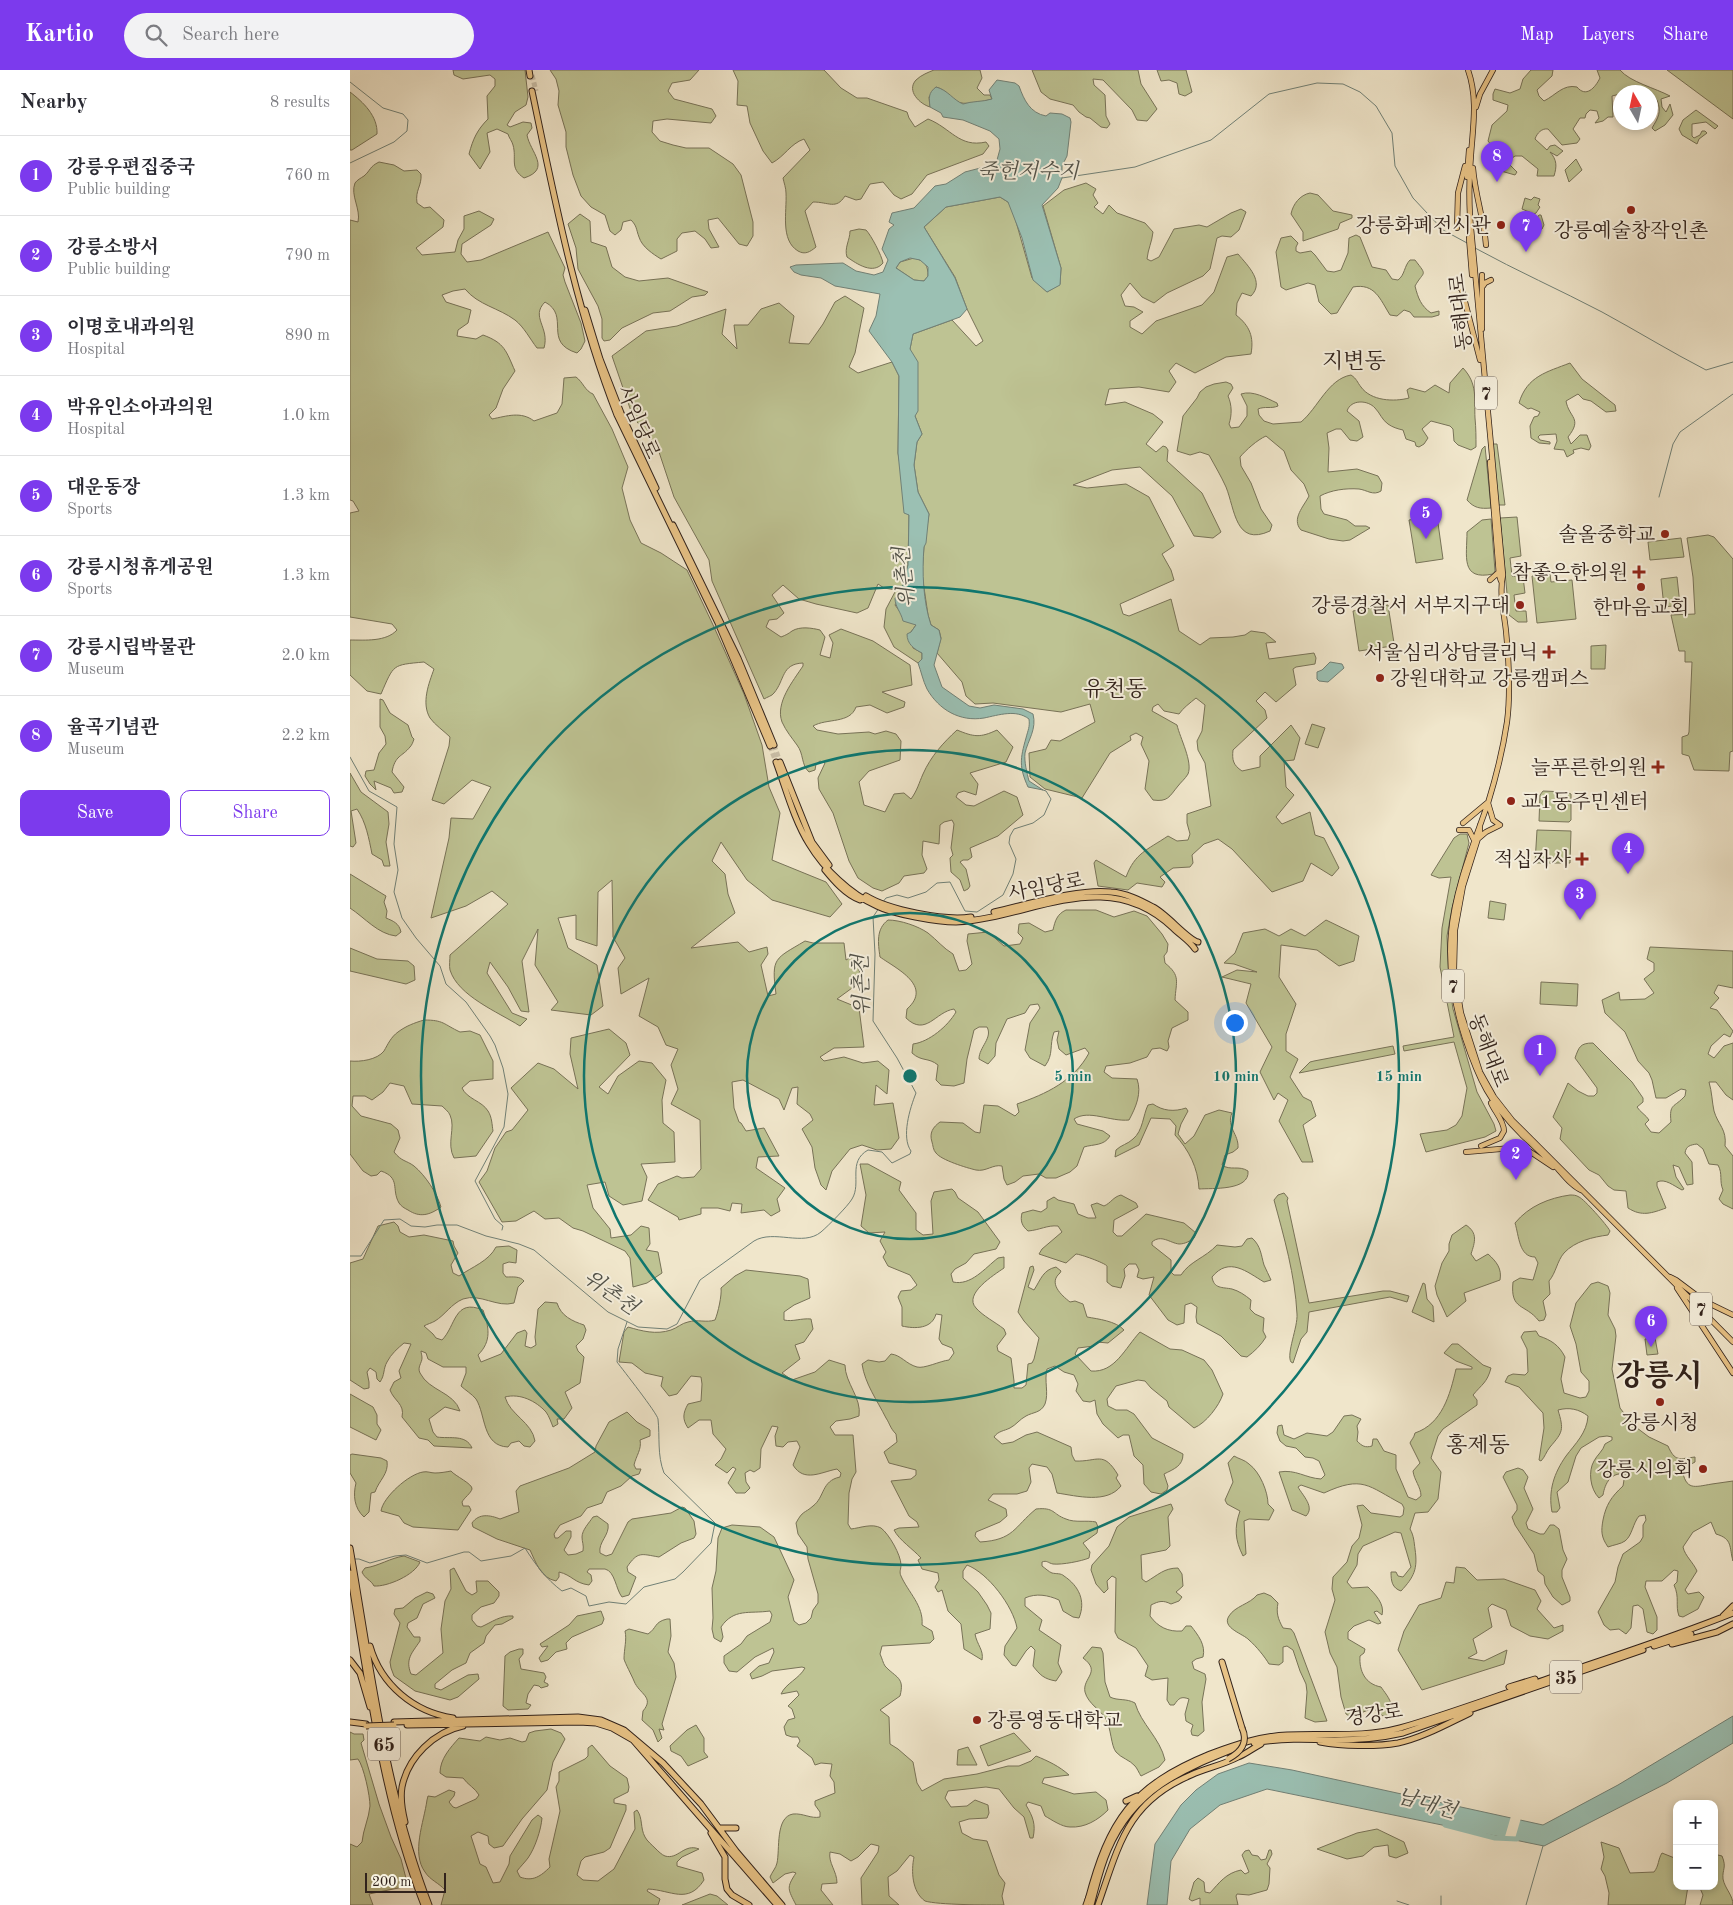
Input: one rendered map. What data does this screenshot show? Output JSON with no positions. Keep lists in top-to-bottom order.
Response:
{
  "streets": {
    "highway": [
      "사임당로",
      "35",
      "경강로",
      "65"
    ],
    "main road": ["동해대로", "7"]
  },
  "districts": [
    "지변동",
    "유천동",
    "강릉시",
    "홍제동"
  ],
  "water": ["죽헌저수지", "위촌천", "남대천"],
  "places": {
    "other": [
      "강릉예술창작인촌",
      "강릉화폐전시관",
      "솔올중학교",
      "한마음교회",
      "강릉경찰서 서부지구대",
      "강원대학교 강릉캠퍼스",
      "교1동주민센터",
      "강릉시청",
      "강릉시의회",
      "강릉영동대학교"
    ],
    "health": [
      "참좋은한의원",
      "서울심리상담클리닉",
      "늘푸른한의원",
      "적십자사"
    ]
  },
  "scale_bar": "200 m",
  "north": "top",
  "page": {
    "header": "Kartio",
    "search": "Search here",
    "nav": ["Map", "Layers", "Share"],
    "heading": ["Nearby", "8 results"],
    "list": [
      {
        "mark": "1",
        "name": "강릉우편집중국",
        "note": "Public building",
        "value": "760 m"
      },
      {
        "mark": "2",
        "name": "강릉소방서",
        "note": "Public building",
        "value": "790 m"
      },
      {
        "mark": "3",
        "name": "이명호내과의원",
        "note": "Hospital",
        "value": "890 m"
      },
      {
        "mark": "4",
        "name": "박유인소아과의원",
        "note": "Hospital",
        "value": "1.0 km"
      },
      {
        "mark": "5",
        "name": "대운동장",
        "note": "Sports",
        "value": "1.3 km"
      },
      {
        "mark": "6",
        "name": "강릉시청휴게공원",
        "note": "Sports",
        "value": "1.3 km"
      },
      {
        "mark": "7",
        "name": "강릉시립박물관",
        "note": "Museum",
        "value": "2.0 km"
      },
      {
        "mark": "8",
        "name": "율곡기념관",
        "note": "Museum",
        "value": "2.2 km"
      }
    ],
    "pins": [
      "8",
      "7",
      "5",
      "4",
      "3",
      "1",
      "2",
      "6"
    ],
    "buttons": ["Save", "Share"],
    "map_buttons": ["+", "−"],
    "scale": "200 m"
  },
  "rings": ["5 min", "10 min", "15 min"]
}
